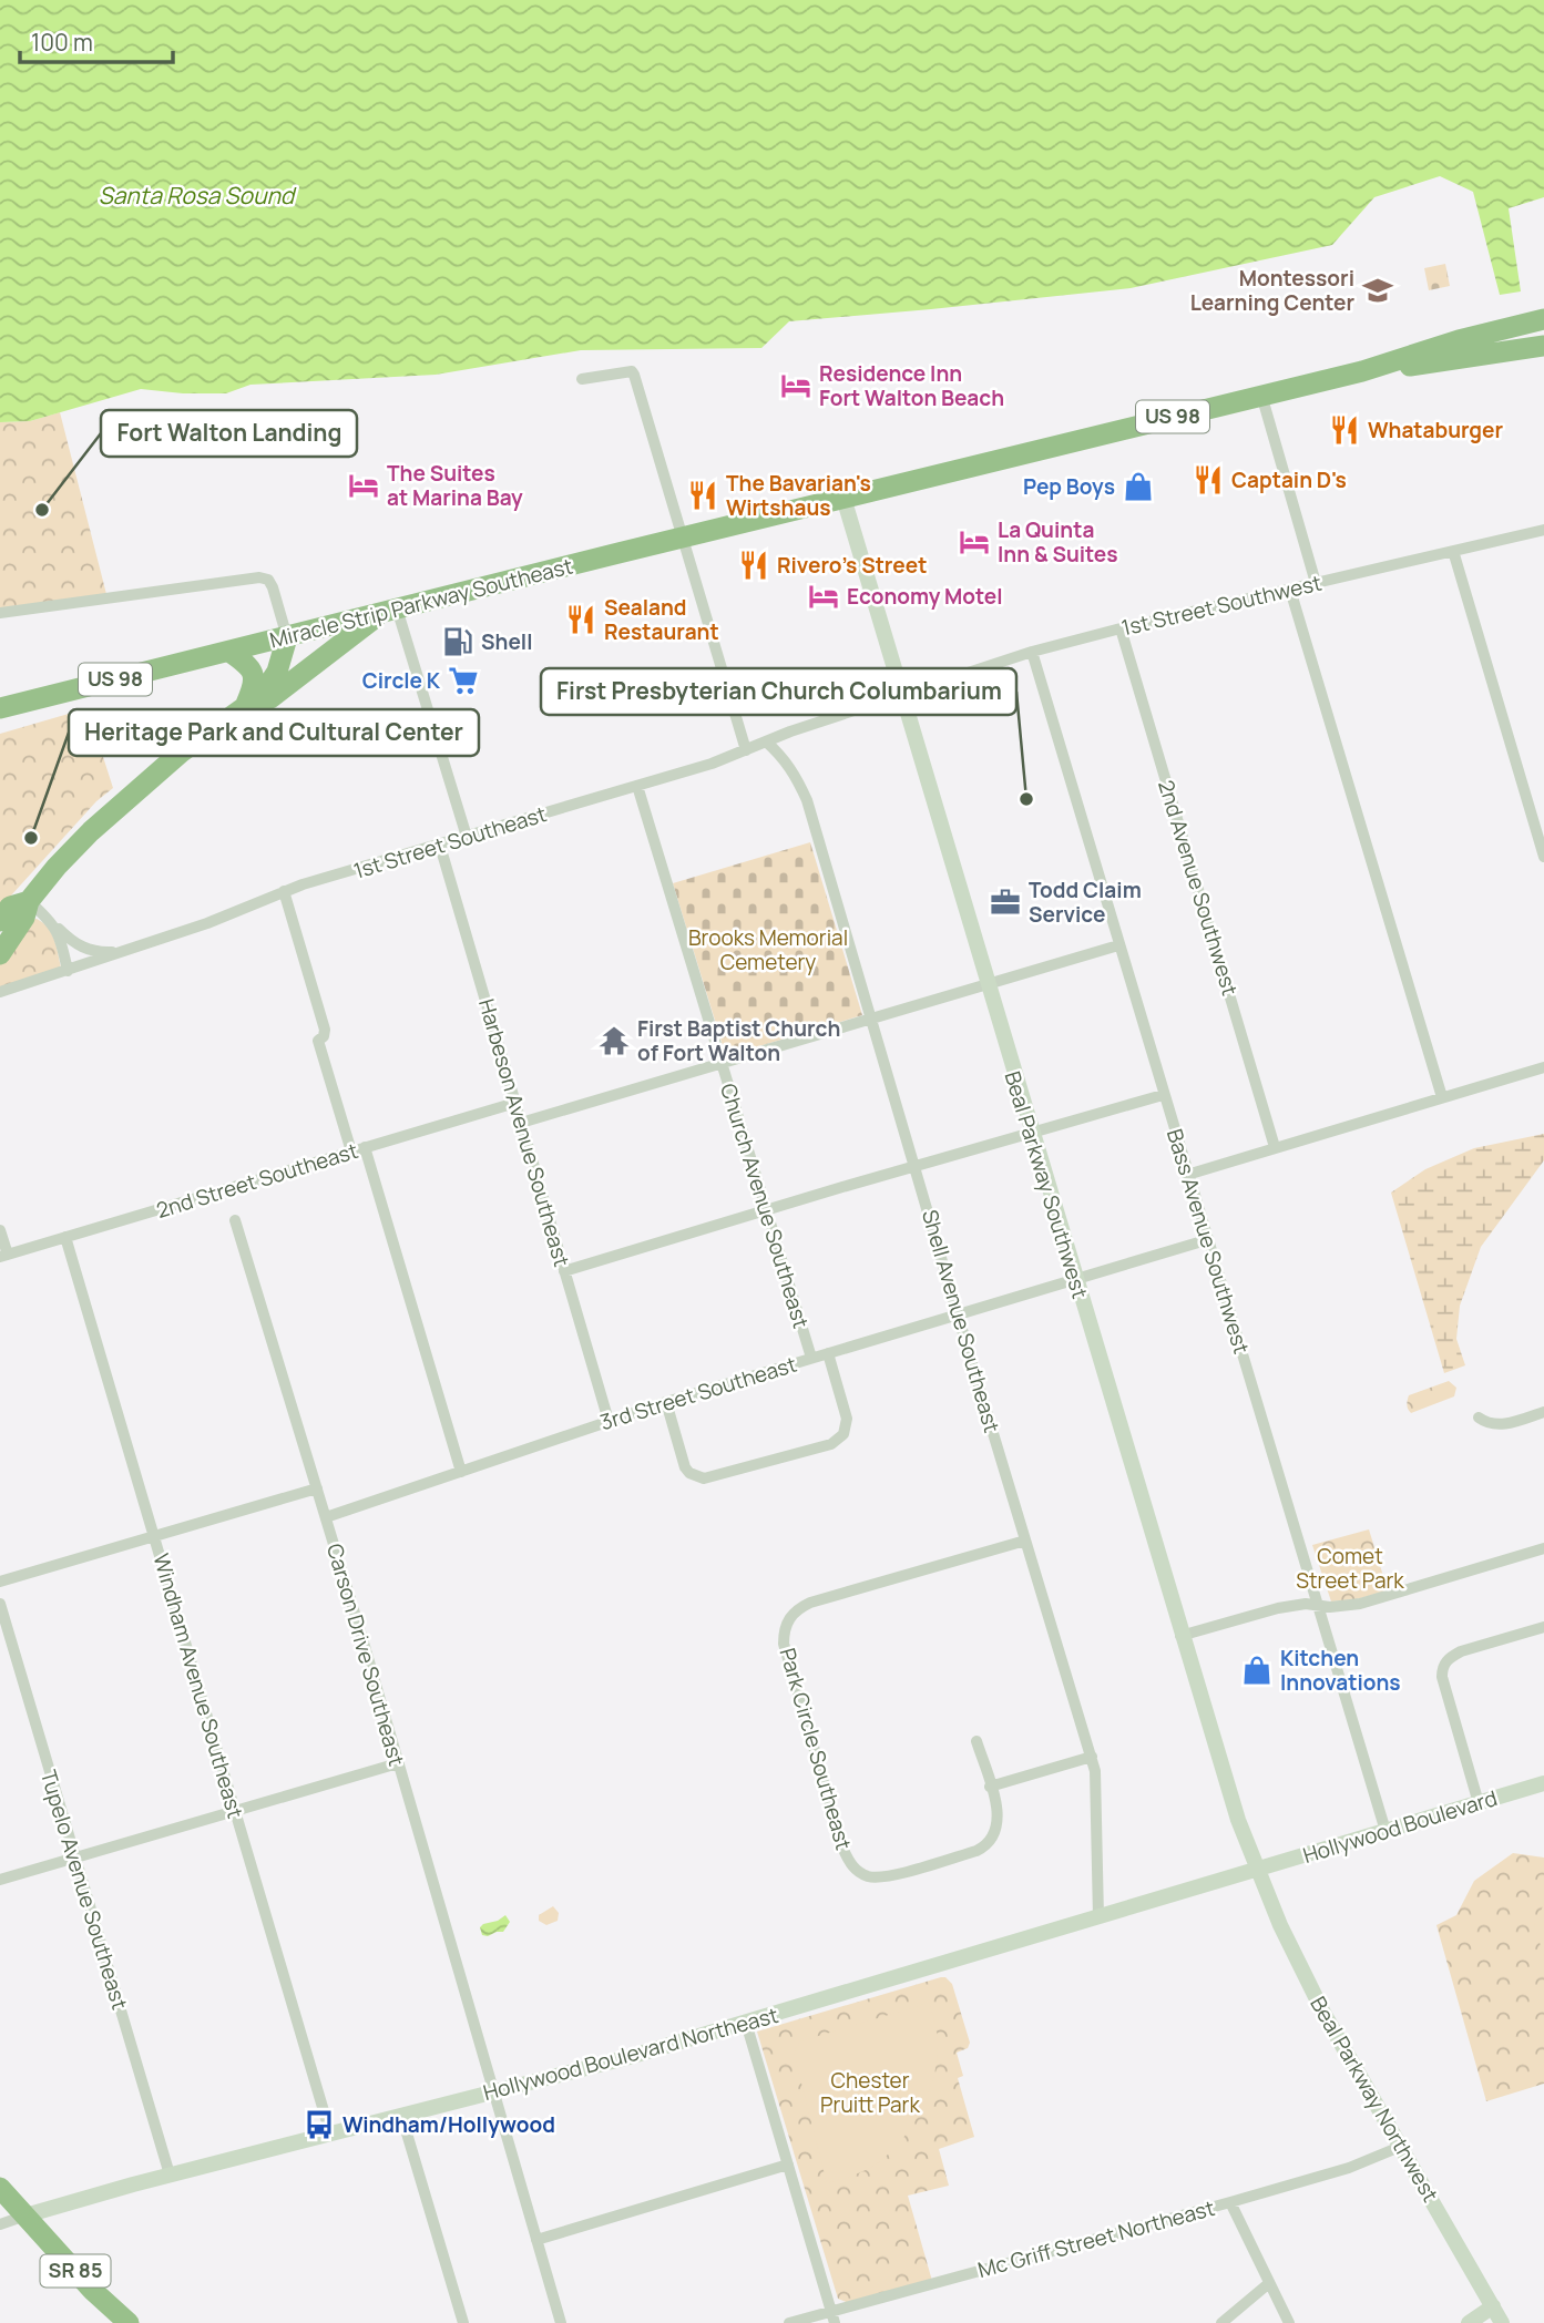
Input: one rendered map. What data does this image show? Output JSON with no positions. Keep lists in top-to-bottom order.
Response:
{
  "streets": {
    "highway": ["US 98", "Miracle Strip Parkway Southeast", "SR 85"],
    "main road": [
      "Beal Parkway Southwest",
      "Hollywood Boulevard",
      "Hollywood Boulevard Northeast",
      "Beal Parkway Northwest"
    ],
    "street": [
      "1st Street Southwest",
      "1st Street Southeast",
      "2nd Avenue Southwest",
      "Harbeson Avenue Southeast",
      "2nd Street Southeast",
      "Church Avenue Southeast",
      "Bass Avenue Southwest",
      "Shell Avenue Southeast",
      "3rd Street Southeast",
      "Carson Drive Southeast",
      "Windham Avenue Southeast",
      "Park Circle Southeast",
      "Tupelo Avenue Southeast",
      "Mc Griff Street Northeast"
    ]
  },
  "crossings": [
    ["US 98", "Miracle Strip Parkway Southeast"],
    ["US 98", "Beal Parkway Southwest"],
    ["Miracle Strip Parkway Southeast", "Beal Parkway Southwest"],
    ["1st Street Southwest", "1st Street Southeast"],
    ["1st Street Southwest", "2nd Avenue Southwest"],
    ["1st Street Southwest", "Beal Parkway Southwest"],
    ["1st Street Southwest", "Bass Avenue Southwest"],
    ["1st Street Southeast", "Harbeson Avenue Southeast"],
    ["1st Street Southeast", "Beal Parkway Southwest"],
    ["1st Street Southeast", "Church Avenue Southeast"],
    ["1st Street Southeast", "Shell Avenue Southeast"],
    ["Harbeson Avenue Southeast", "2nd Street Southeast"],
    ["Harbeson Avenue Southeast", "3rd Street Southeast"],
    ["2nd Street Southeast", "Windham Avenue Southeast"],
    ["Beal Parkway Southwest", "3rd Street Southeast"],
    ["Beal Parkway Southwest", "Hollywood Boulevard"],
    ["Beal Parkway Southwest", "Hollywood Boulevard Northeast"],
    ["Beal Parkway Southwest", "Beal Parkway Northwest"],
    ["Church Avenue Southeast", "3rd Street Southeast"],
    ["Bass Avenue Southwest", "3rd Street Southeast"],
    ["Bass Avenue Southwest", "Hollywood Boulevard"],
    ["Shell Avenue Southeast", "3rd Street Southeast"],
    ["Shell Avenue Southeast", "Park Circle Southeast"],
    ["Shell Avenue Southeast", "Hollywood Boulevard Northeast"],
    ["3rd Street Southeast", "Carson Drive Southeast"],
    ["Carson Drive Southeast", "Hollywood Boulevard Northeast"],
    ["Windham Avenue Southeast", "Hollywood Boulevard Northeast"],
    ["Hollywood Boulevard", "Hollywood Boulevard Northeast"],
    ["Hollywood Boulevard", "Beal Parkway Northwest"],
    ["Tupelo Avenue Southeast", "Hollywood Boulevard Northeast"],
    ["Hollywood Boulevard Northeast", "Beal Parkway Northwest"],
    ["Hollywood Boulevard Northeast", "SR 85"],
    ["Beal Parkway Northwest", "Mc Griff Street Northeast"]
  ],
  "water": ["Santa Rosa Sound"],
  "parks": ["Brooks Memorial Cemetery", "Comet Street Park", "Chester Pruitt Park"],
  "places": {
    "school or university": ["Montessori Learning Center"],
    "hotel": [
      "Residence Inn Fort Walton Beach",
      "The Suites at Marina Bay",
      "La Quinta Inn & Suites",
      "Economy Motel"
    ],
    "restaurant": [
      "Whataburger",
      "Captain D's",
      "The Bavarian's Wirtshaus",
      "Rivero's Street",
      "Sealand Restaurant"
    ],
    "shop": ["Pep Boys", "Kitchen Innovations"],
    "other": ["Fort Walton Landing", "First Presbyterian Church Columbarium", "Heritage Park and Cultural Center"],
    "fuel station": ["Shell"],
    "supermarket": ["Circle K"],
    "office": ["Todd Claim Service"],
    "temple": ["First Baptist Church of Fort Walton"],
    "bus stop": ["Windham/Hollywood"]
  },
  "scale_bar": "100 m"
}
